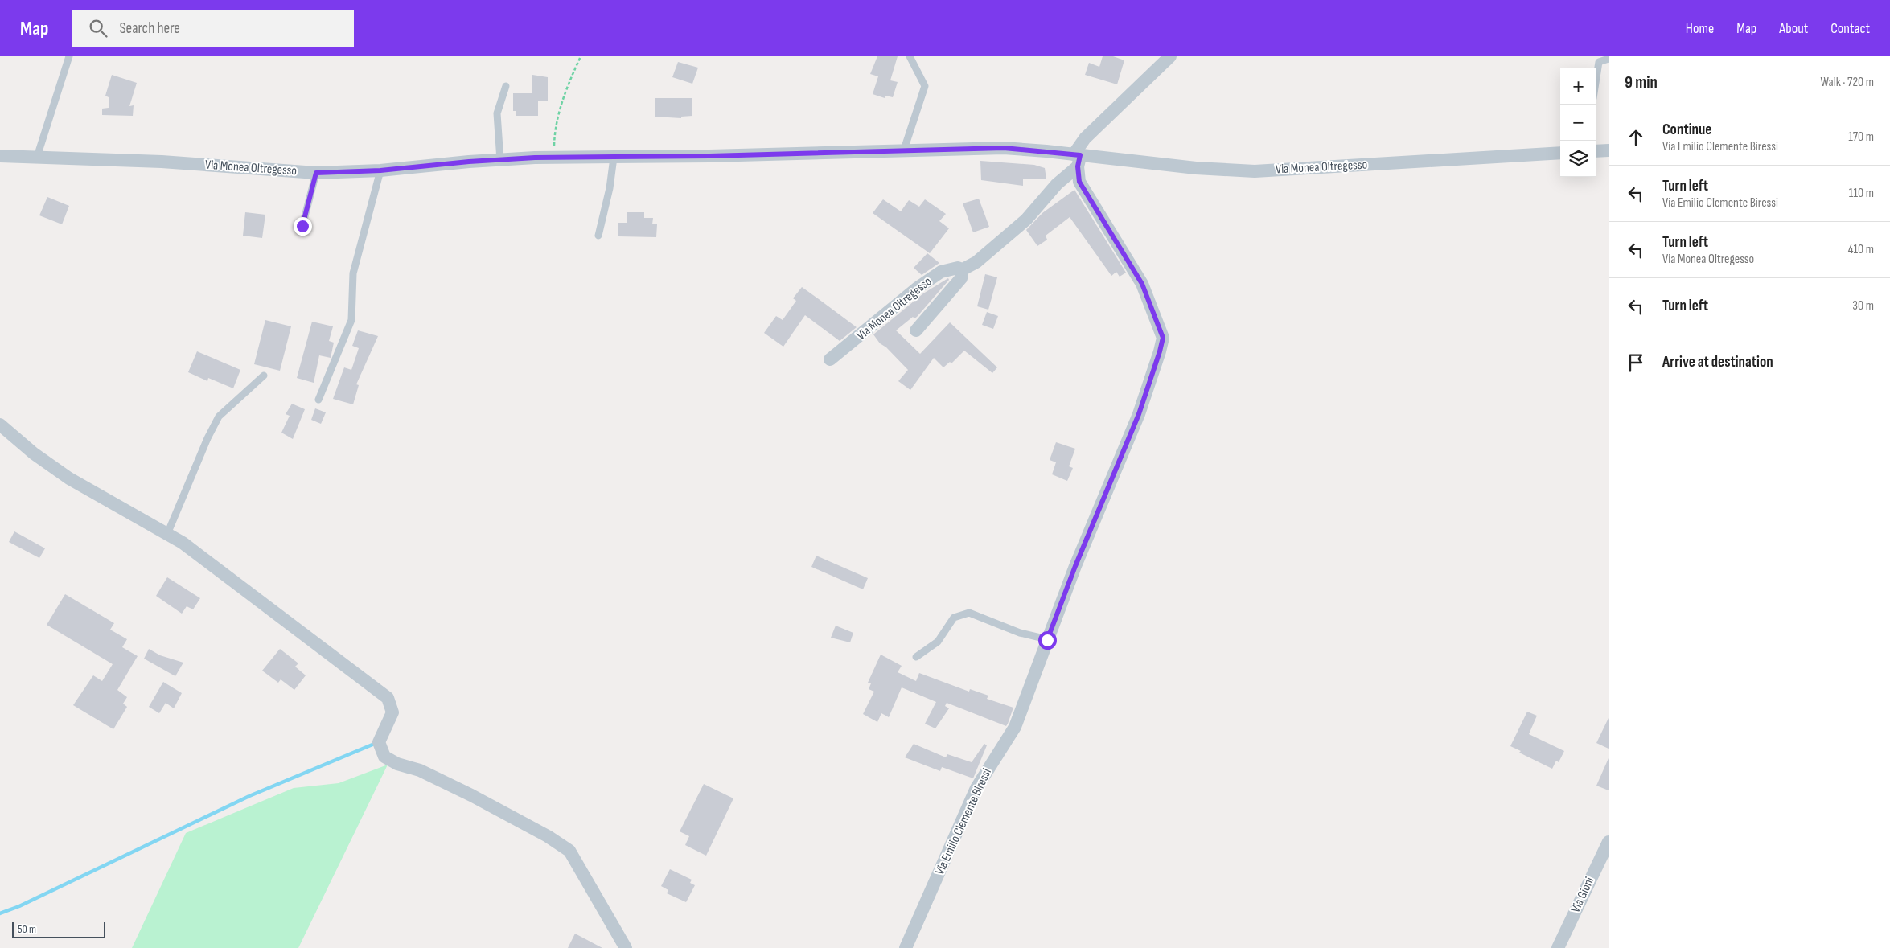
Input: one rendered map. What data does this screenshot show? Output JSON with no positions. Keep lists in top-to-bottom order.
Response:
{
  "streets": {
    "street": ["Via Monea Oltregesso", "Via Emilio Clemente Biressi", "Via Gioni"]
  },
  "crossings": [
    ["Via Monea Oltregesso", "Via Emilio Clemente Biressi"]
  ],
  "scale_bar": "50 m",
  "page": {
    "header": "Map",
    "search": "Search here",
    "nav": [
      "Home",
      "Map",
      "About",
      "Contact"
    ],
    "heading": ["9 min", "Walk · 720 m"],
    "map_buttons": ["+", "−"],
    "list": [
      ["Continue", "Via Emilio Clemente Biressi", "170 m"],
      ["Turn left", "Via Emilio Clemente Biressi", "110 m"],
      ["Turn left", "Via Monea Oltregesso", "410 m"],
      ["Turn left", "30 m"],
      "Arrive at destination"
    ],
    "scale": "50 m"
  }
}
